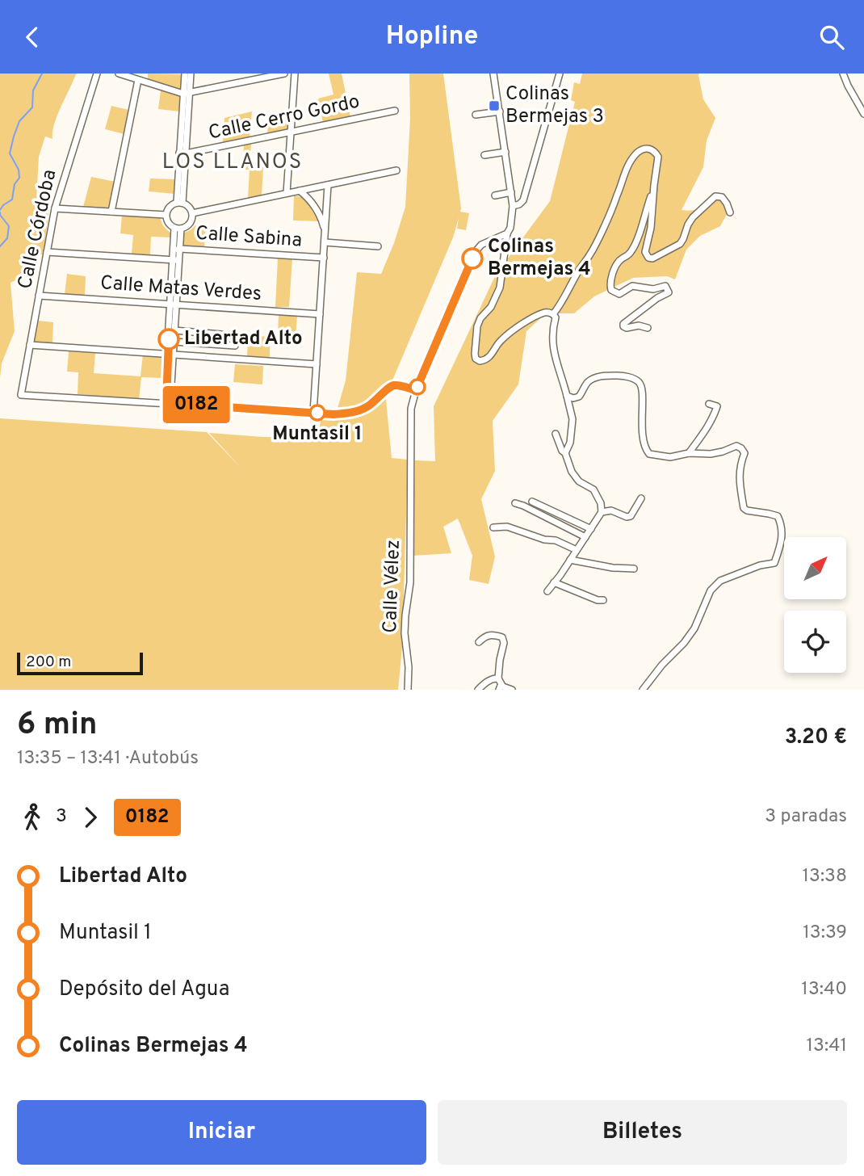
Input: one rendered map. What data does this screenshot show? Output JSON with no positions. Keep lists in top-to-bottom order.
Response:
{
  "streets": {
    "street": [
      "Calle Cerro Gordo",
      "Calle Córdoba",
      "Calle Sabina",
      "Calle Matas Verdes",
      "Calle Vélez"
    ]
  },
  "crossings": [
    ["Calle Córdoba", "Calle Sabina"],
    ["Calle Córdoba", "Calle Matas Verdes"]
  ],
  "districts": ["LOS LLANOS"],
  "places": {
    "transit": ["Colinas Bermejas 3"],
    "other": ["Colinas Bermejas 4", "Libertad Alto", "Muntasil 1"]
  },
  "lines": ["bus line 0182"],
  "scale_bar": "200 m",
  "north": "top right",
  "page": {
    "header": "Hopline",
    "on_map": "0182",
    "scale": "200 m",
    "heading": ["6 min", "13:35 – 13:41 · Autobús", "3.20 €"],
    "legs": ["3", "0182", "3 paradas"],
    "list": [
      {
        "name": "Libertad Alto",
        "value": "13:38"
      },
      {
        "name": "Muntasil 1",
        "value": "13:39"
      },
      {
        "name": "Depósito del Agua",
        "value": "13:40"
      },
      {
        "name": "Colinas Bermejas 4",
        "value": "13:41"
      }
    ],
    "buttons": ["Iniciar", "Billetes"]
  }
}
